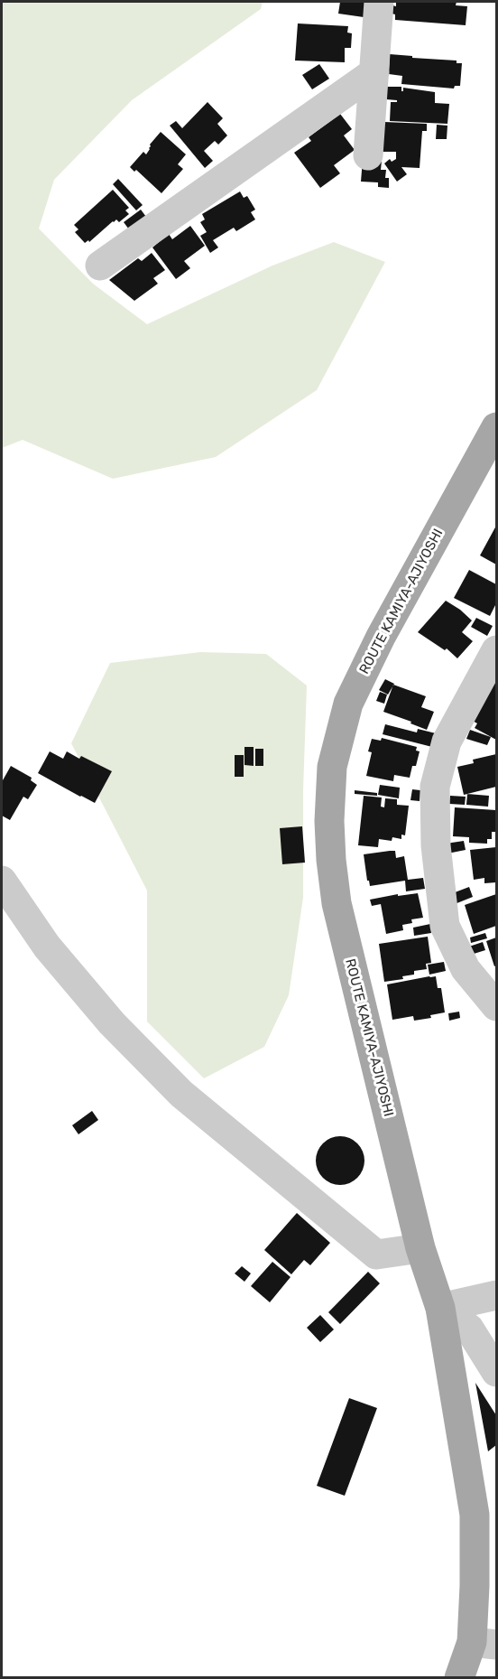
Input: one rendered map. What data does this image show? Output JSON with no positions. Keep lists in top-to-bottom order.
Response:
{
  "streets": {
    "main road": ["ROUTE KAMIYA-AJIYOSHI"]
  }
}
